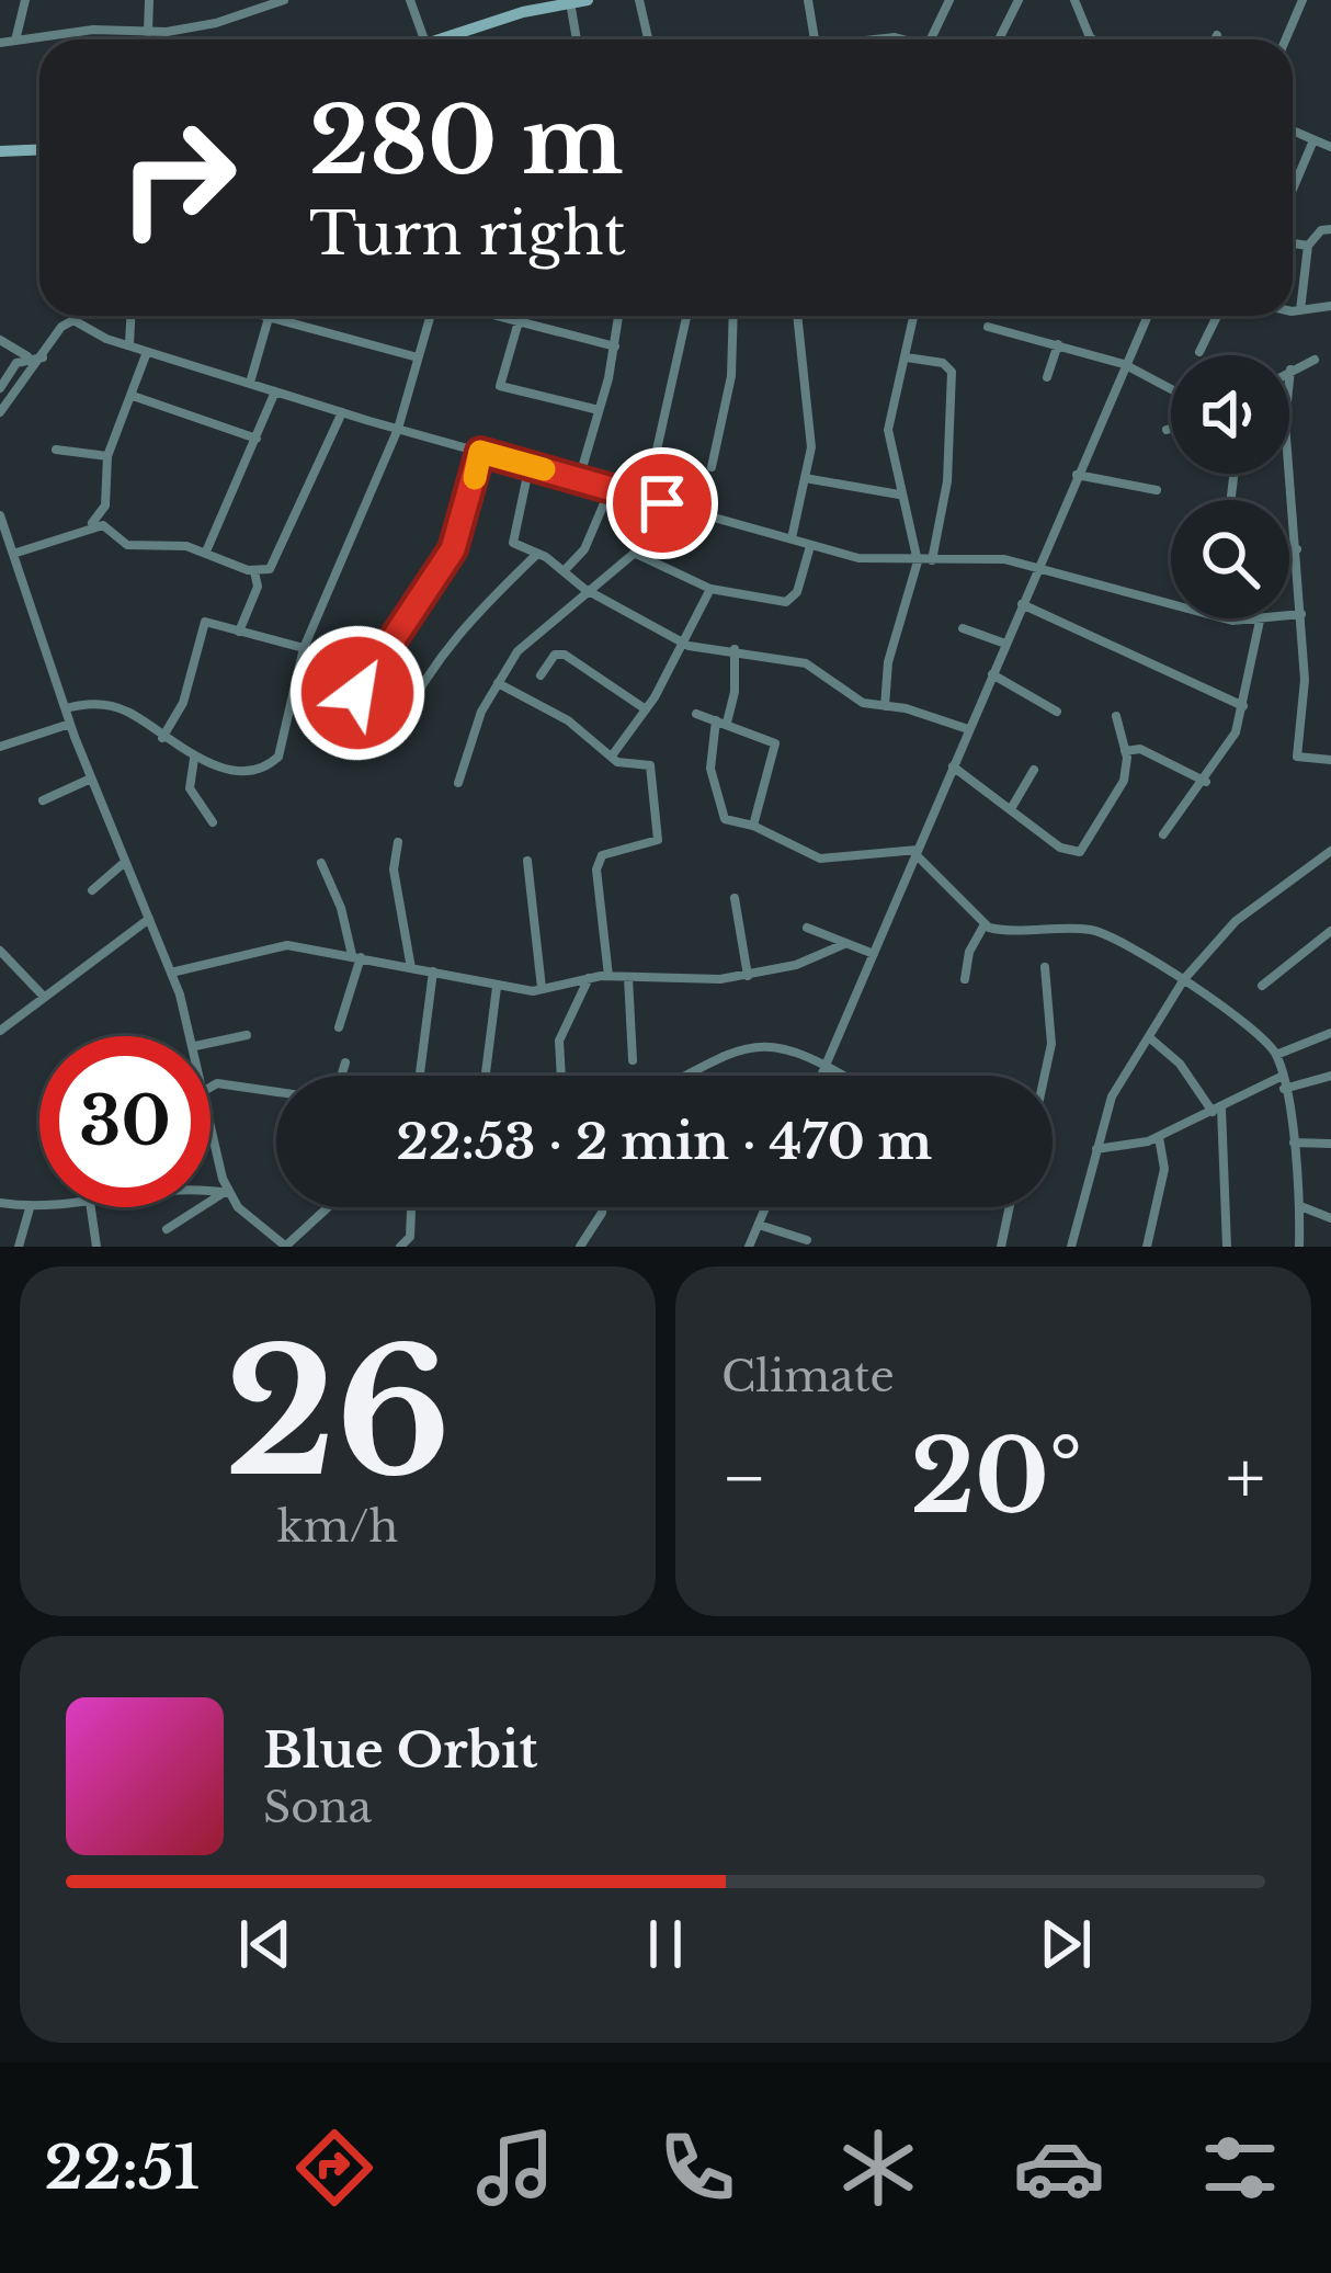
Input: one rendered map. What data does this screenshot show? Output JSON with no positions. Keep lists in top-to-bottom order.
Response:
{
  "page": {
    "turn": ["280 m", "Turn right"],
    "limit": "30",
    "trip": "22:53 · 2 min · 470 m",
    "tile": [
      ["26", "km/h"],
      "Climate"
    ],
    "heat": ["−", "20°", "+"],
    "song": ["Blue Orbit", "Sona"],
    "tabs": "22:51"
  }
}
